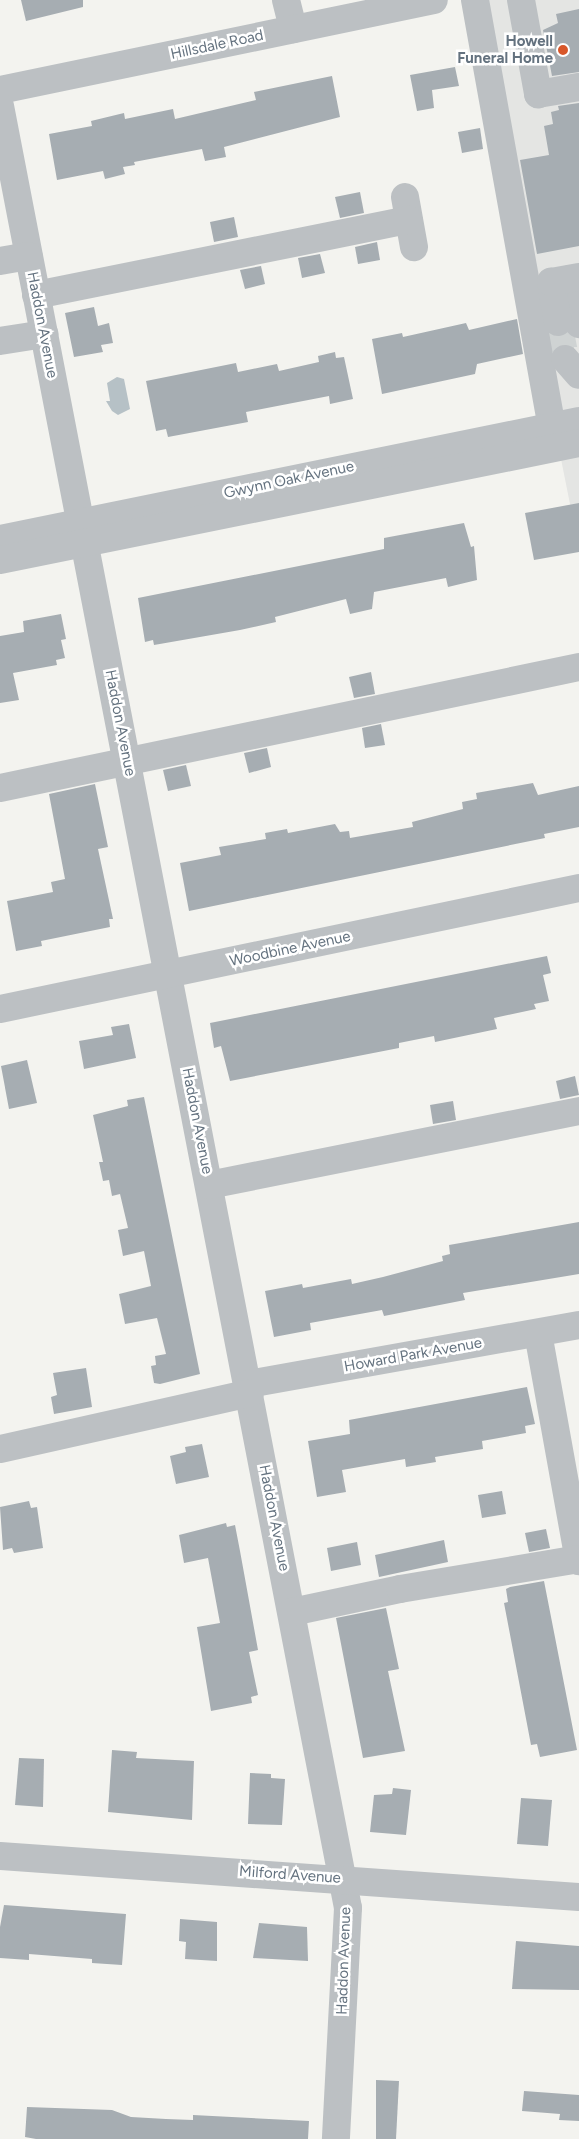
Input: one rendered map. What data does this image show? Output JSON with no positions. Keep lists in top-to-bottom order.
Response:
{
  "streets": {
    "street": [
      "Hillsdale Road",
      "Haddon Avenue",
      "Gwynn Oak Avenue",
      "Woodbine Avenue",
      "Howard Park Avenue",
      "Milford Avenue"
    ]
  },
  "crossings": [
    ["Haddon Avenue", "Gwynn Oak Avenue"],
    ["Haddon Avenue", "Woodbine Avenue"],
    ["Haddon Avenue", "Howard Park Avenue"],
    ["Haddon Avenue", "Milford Avenue"]
  ],
  "places": ["Howell Funeral Home"]
}
